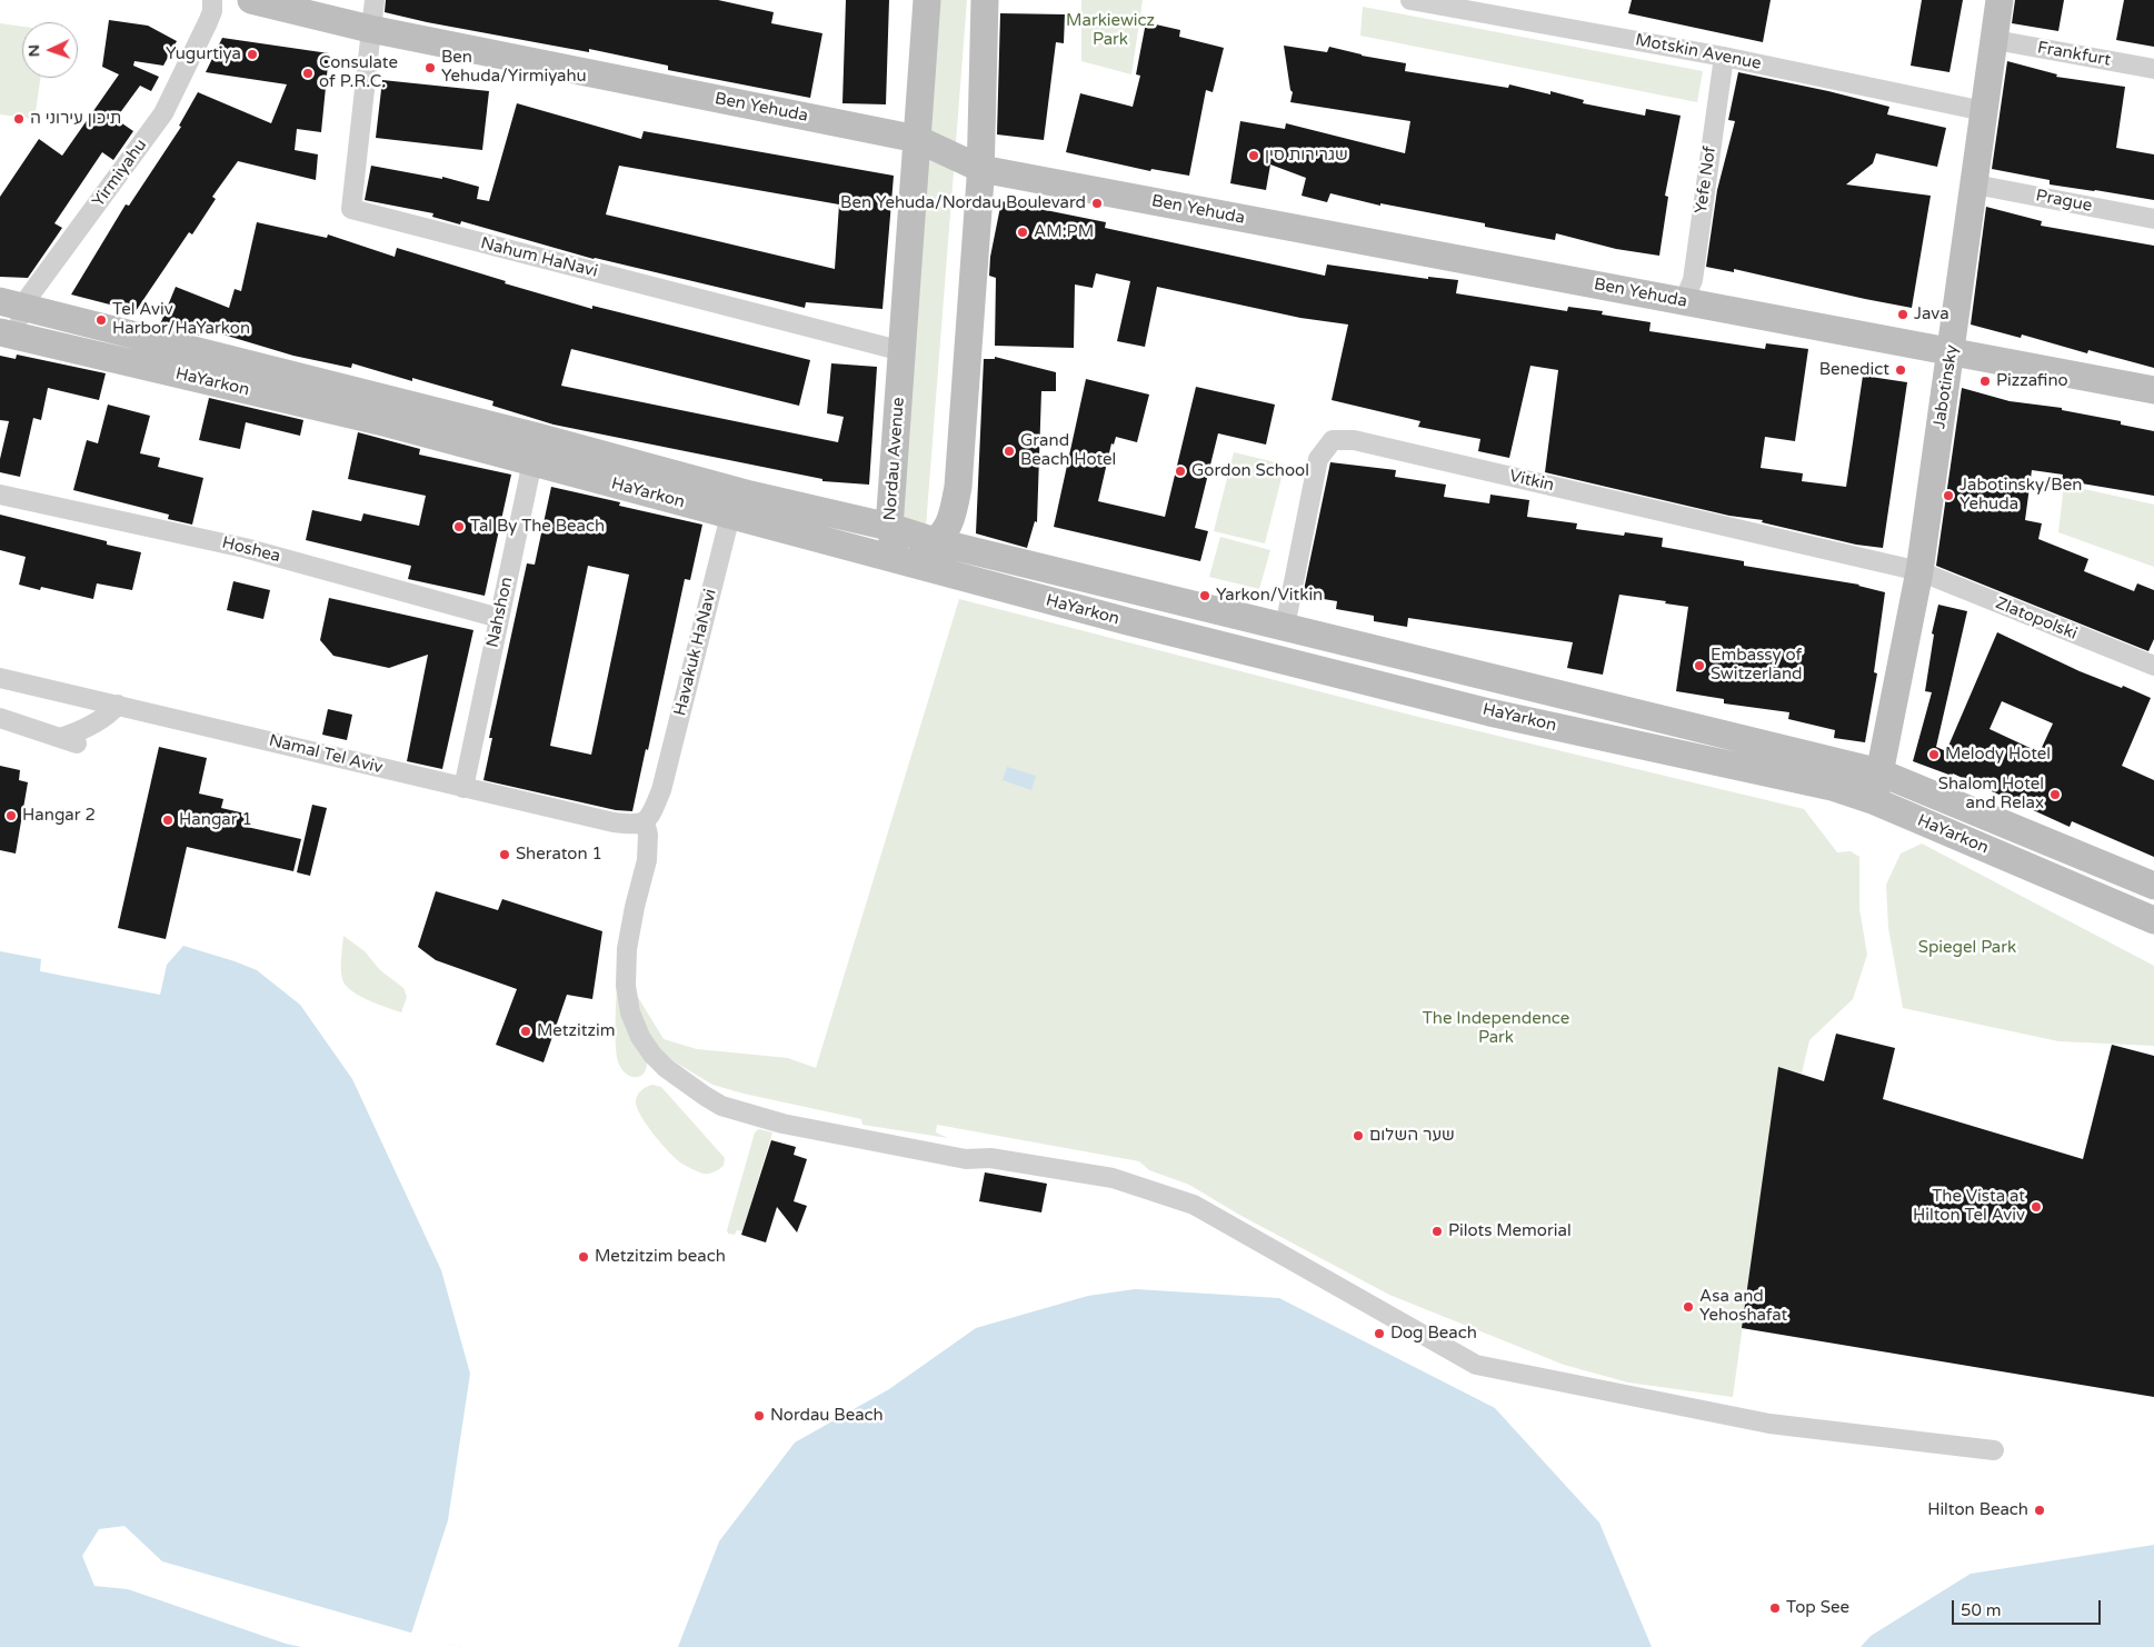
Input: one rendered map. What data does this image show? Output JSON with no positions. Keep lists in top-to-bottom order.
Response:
{
  "streets": {
    "main road": [
      "Ben Yehuda",
      "HaYarkon",
      "Jabotinsky",
      "Nordau Avenue"
    ],
    "street": [
      "Motskin Avenue",
      "Frankfurt",
      "Yirmiyahu",
      "Yefe Nof",
      "Prague",
      "Nahum HaNavi",
      "Vitkin",
      "Hoshea",
      "Nahshon",
      "Zlatopolski",
      "Havakuk HaNavi",
      "Namal Tel Aviv"
    ]
  },
  "crossings": [
    ["Motskin Avenue", "Yefe Nof"],
    ["Motskin Avenue", "Jabotinsky"],
    ["Frankfurt", "Jabotinsky"],
    ["Ben Yehuda", "Yefe Nof"],
    ["Ben Yehuda", "Nahum HaNavi"],
    ["Ben Yehuda", "Jabotinsky"],
    ["Ben Yehuda", "Nordau Avenue"],
    ["Yirmiyahu", "HaYarkon"],
    ["Prague", "Jabotinsky"],
    ["Nahum HaNavi", "Nordau Avenue"],
    ["HaYarkon", "Jabotinsky"],
    ["HaYarkon", "Nordau Avenue"],
    ["HaYarkon", "Vitkin"],
    ["HaYarkon", "Nahshon"],
    ["HaYarkon", "Havakuk HaNavi"],
    ["Jabotinsky", "Vitkin"],
    ["Jabotinsky", "Zlatopolski"],
    ["Vitkin", "Zlatopolski"],
    ["Hoshea", "Nahshon"],
    ["Nahshon", "Namal Tel Aviv"],
    ["Havakuk HaNavi", "Namal Tel Aviv"]
  ],
  "parks": ["Markiewicz Park", "Spiegel Park", "The Independence Park"],
  "places": [
    "Yugurtiya",
    "Ben Yehuda/Yirmiyahu",
    "Consulate of P.R.C.",
    "תיכון עירוני ה",
    "שגרירות סין",
    "Ben Yehuda/Nordau Boulevard",
    "AM:PM",
    "Java",
    "Tel Aviv Harbor/HaYarkon",
    "Benedict",
    "Pizzafino",
    "Grand Beach Hotel",
    "Gordon School",
    "Jabotinsky/Ben Yehuda",
    "Tal By The Beach",
    "Yarkon/Vitkin",
    "Embassy of Switzerland",
    "Melody Hotel",
    "Shalom Hotel and Relax",
    "Hangar 2",
    "Hangar 1",
    "Sheraton 1",
    "Metzitzim",
    "שער השלום",
    "The Vista at Hilton Tel Aviv",
    "Pilots Memorial",
    "Metzitzim beach",
    "Asa and Yehoshafat",
    "Dog Beach",
    "Nordau Beach",
    "Hilton Beach",
    "Top See"
  ],
  "scale_bar": "50 m",
  "north": "left"
}
